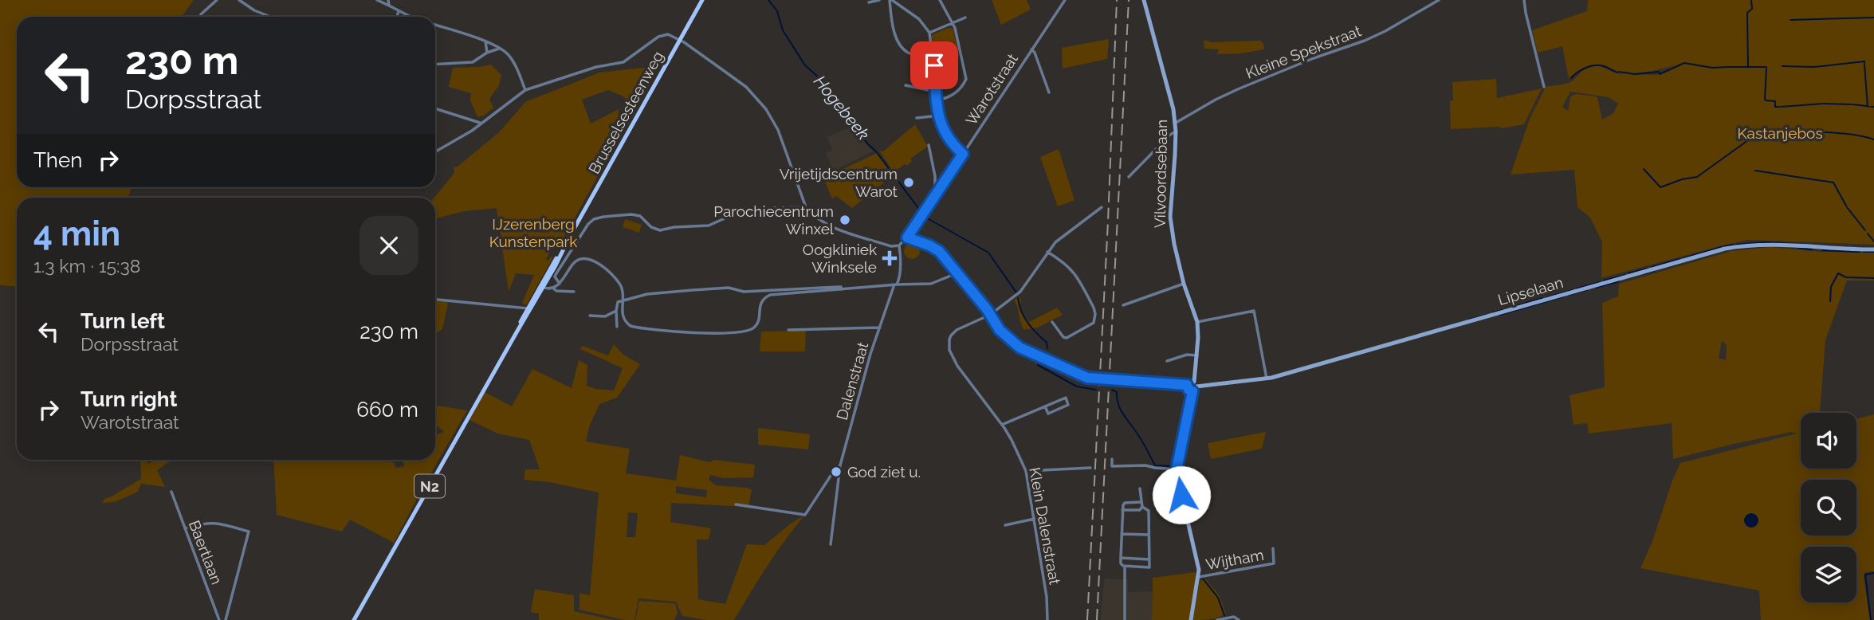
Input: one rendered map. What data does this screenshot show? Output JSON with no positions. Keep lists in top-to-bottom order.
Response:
{
  "streets": {
    "main road": ["Brusselsesteenweg", "N2"],
    "street": [
      "Kleine Spekstraat",
      "Warotstraat",
      "Vilvoordsebaan",
      "Lipselaan",
      "Dalenstraat",
      "Klein Dalenstraat",
      "Baertlaan",
      "Wijtham"
    ]
  },
  "crossings": [
    ["Kleine Spekstraat", "Vilvoordsebaan"],
    ["Warotstraat", "Dalenstraat"],
    ["Vilvoordsebaan", "Lipselaan"]
  ],
  "water": ["Hogebeek"],
  "parks": ["Kastanjebos", "IJzerenberg Kunstenpark"],
  "places": {
    "other": ["Vrijetijdscentrum Warot", "Parochiecentrum Winxel", "God ziet u."],
    "health": ["Oogkliniek Winksele"]
  },
  "page": {
    "turn": ["230 m", "Dorpsstraat"],
    "then": "Then",
    "heading": ["4 min", "1.3 km · 15:38"],
    "list": [
      {
        "name": "Turn left",
        "note": "Dorpsstraat",
        "value": "230 m"
      },
      {
        "name": "Turn right",
        "note": "Warotstraat",
        "value": "660 m"
      }
    ]
  }
}
